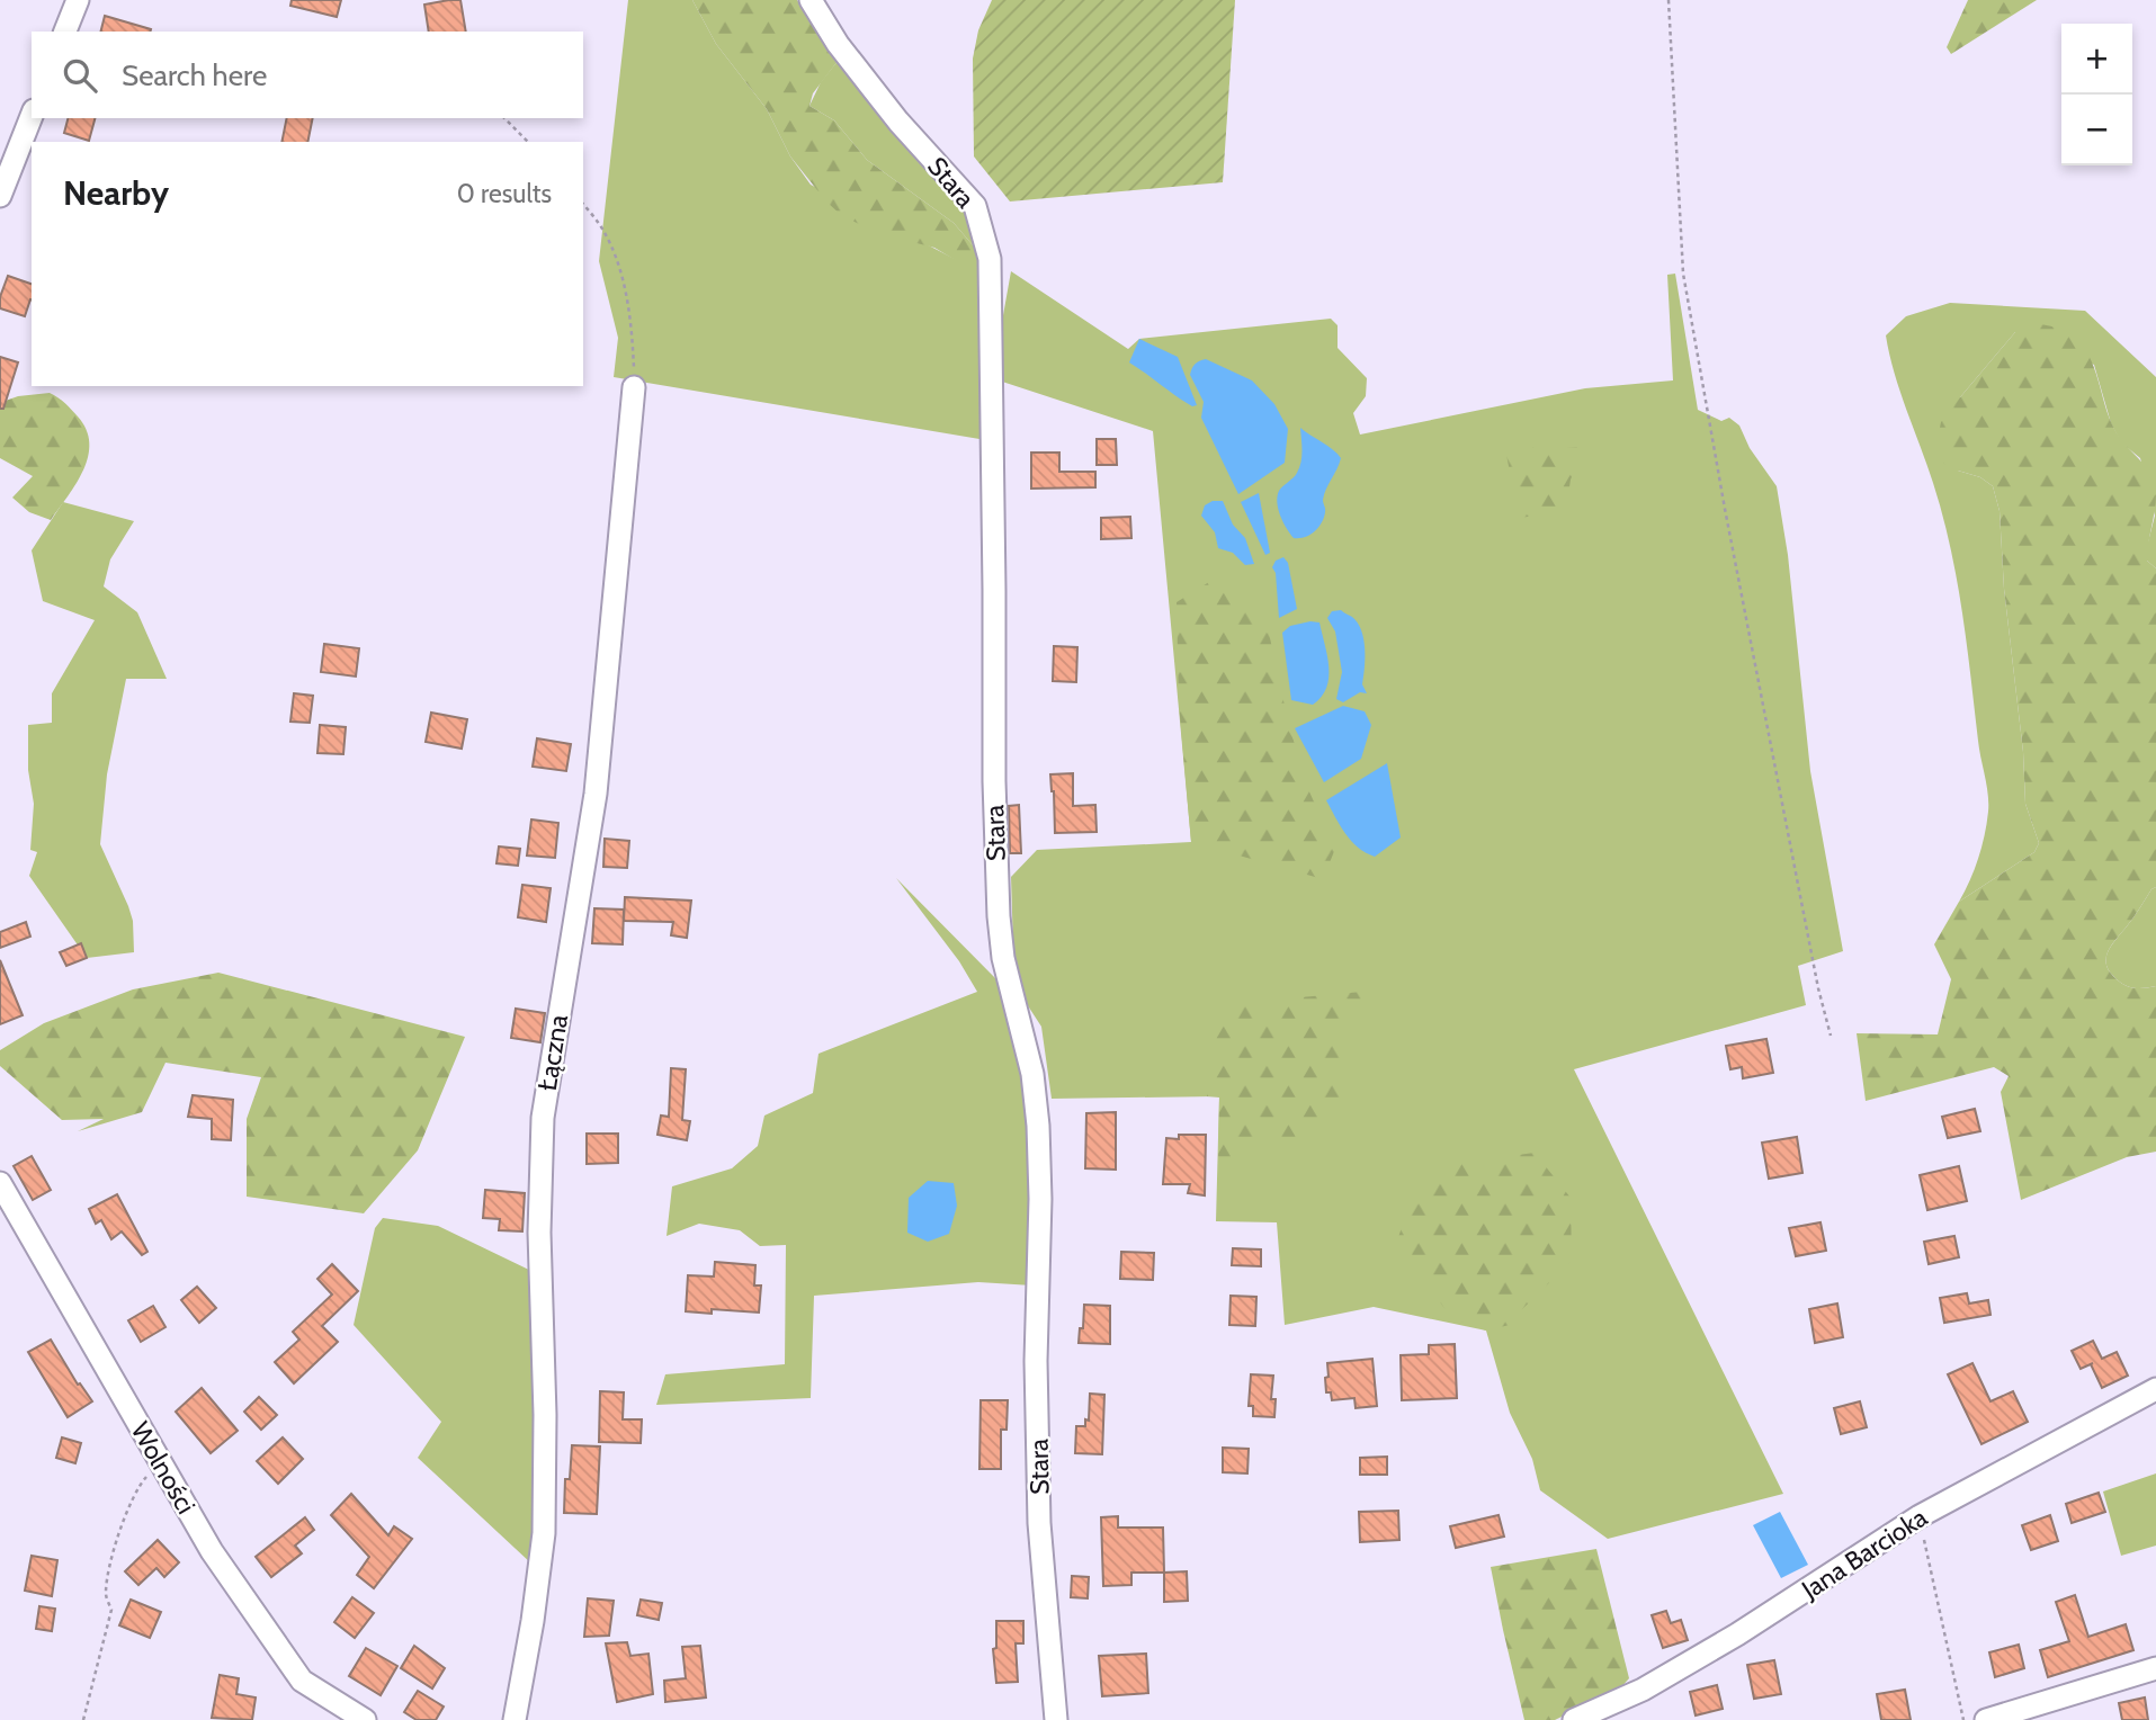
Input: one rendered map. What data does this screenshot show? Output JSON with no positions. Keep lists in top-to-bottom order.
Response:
{
  "streets": {
    "street": [
      "Stara",
      "Łączna",
      "Wolności",
      "Jana Barcioka"
    ]
  },
  "page": {
    "map_buttons": ["+", "−"],
    "search": "Search here",
    "heading": ["Nearby", "0 results"]
  }
}
